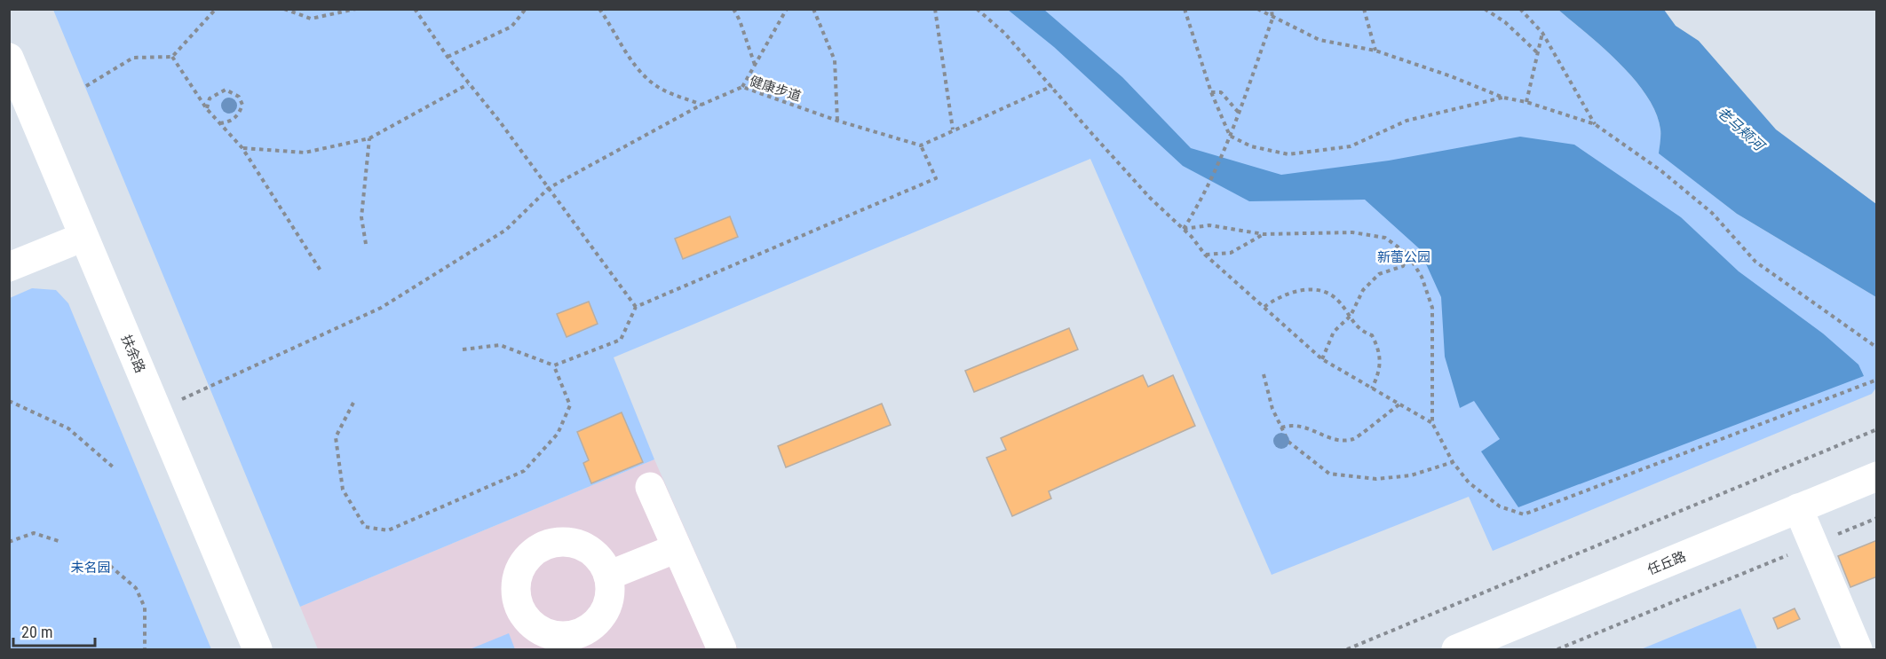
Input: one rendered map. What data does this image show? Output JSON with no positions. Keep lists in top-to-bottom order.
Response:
{
  "streets": {
    "street": ["扶余路", "任丘路"],
    "path": ["健康步道"]
  },
  "crossings": [
    ["健康步道", "扶余路"]
  ],
  "water": ["老马颊河"],
  "parks": ["新蕾公园", "未名园"],
  "scale_bar": "20 m"
}
